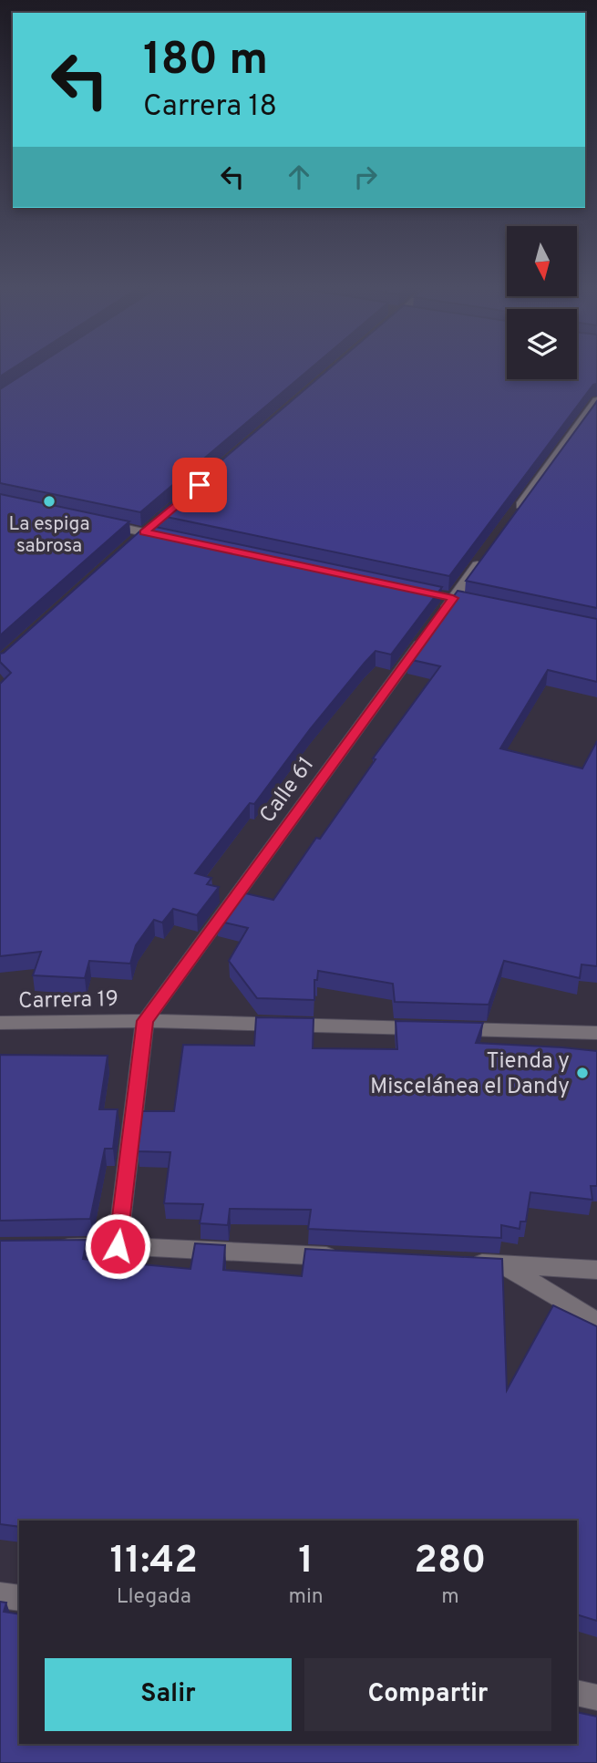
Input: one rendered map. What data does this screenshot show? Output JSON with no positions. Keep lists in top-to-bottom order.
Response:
{
  "streets": {
    "street": ["Calle 61", "Carrera 19"]
  },
  "crossings": [
    ["Calle 61", "Carrera 19"]
  ],
  "places": ["La espiga sabrosa", "Tienda y Miscelánea el Dandy"],
  "north": "bottom",
  "page": {
    "turn": ["180 m", "Carrera 18"],
    "eta": [
      "11:42",
      "Llegada",
      "1",
      "min",
      "280",
      "m"
    ],
    "buttons": ["Salir", "Compartir"]
  }
}
